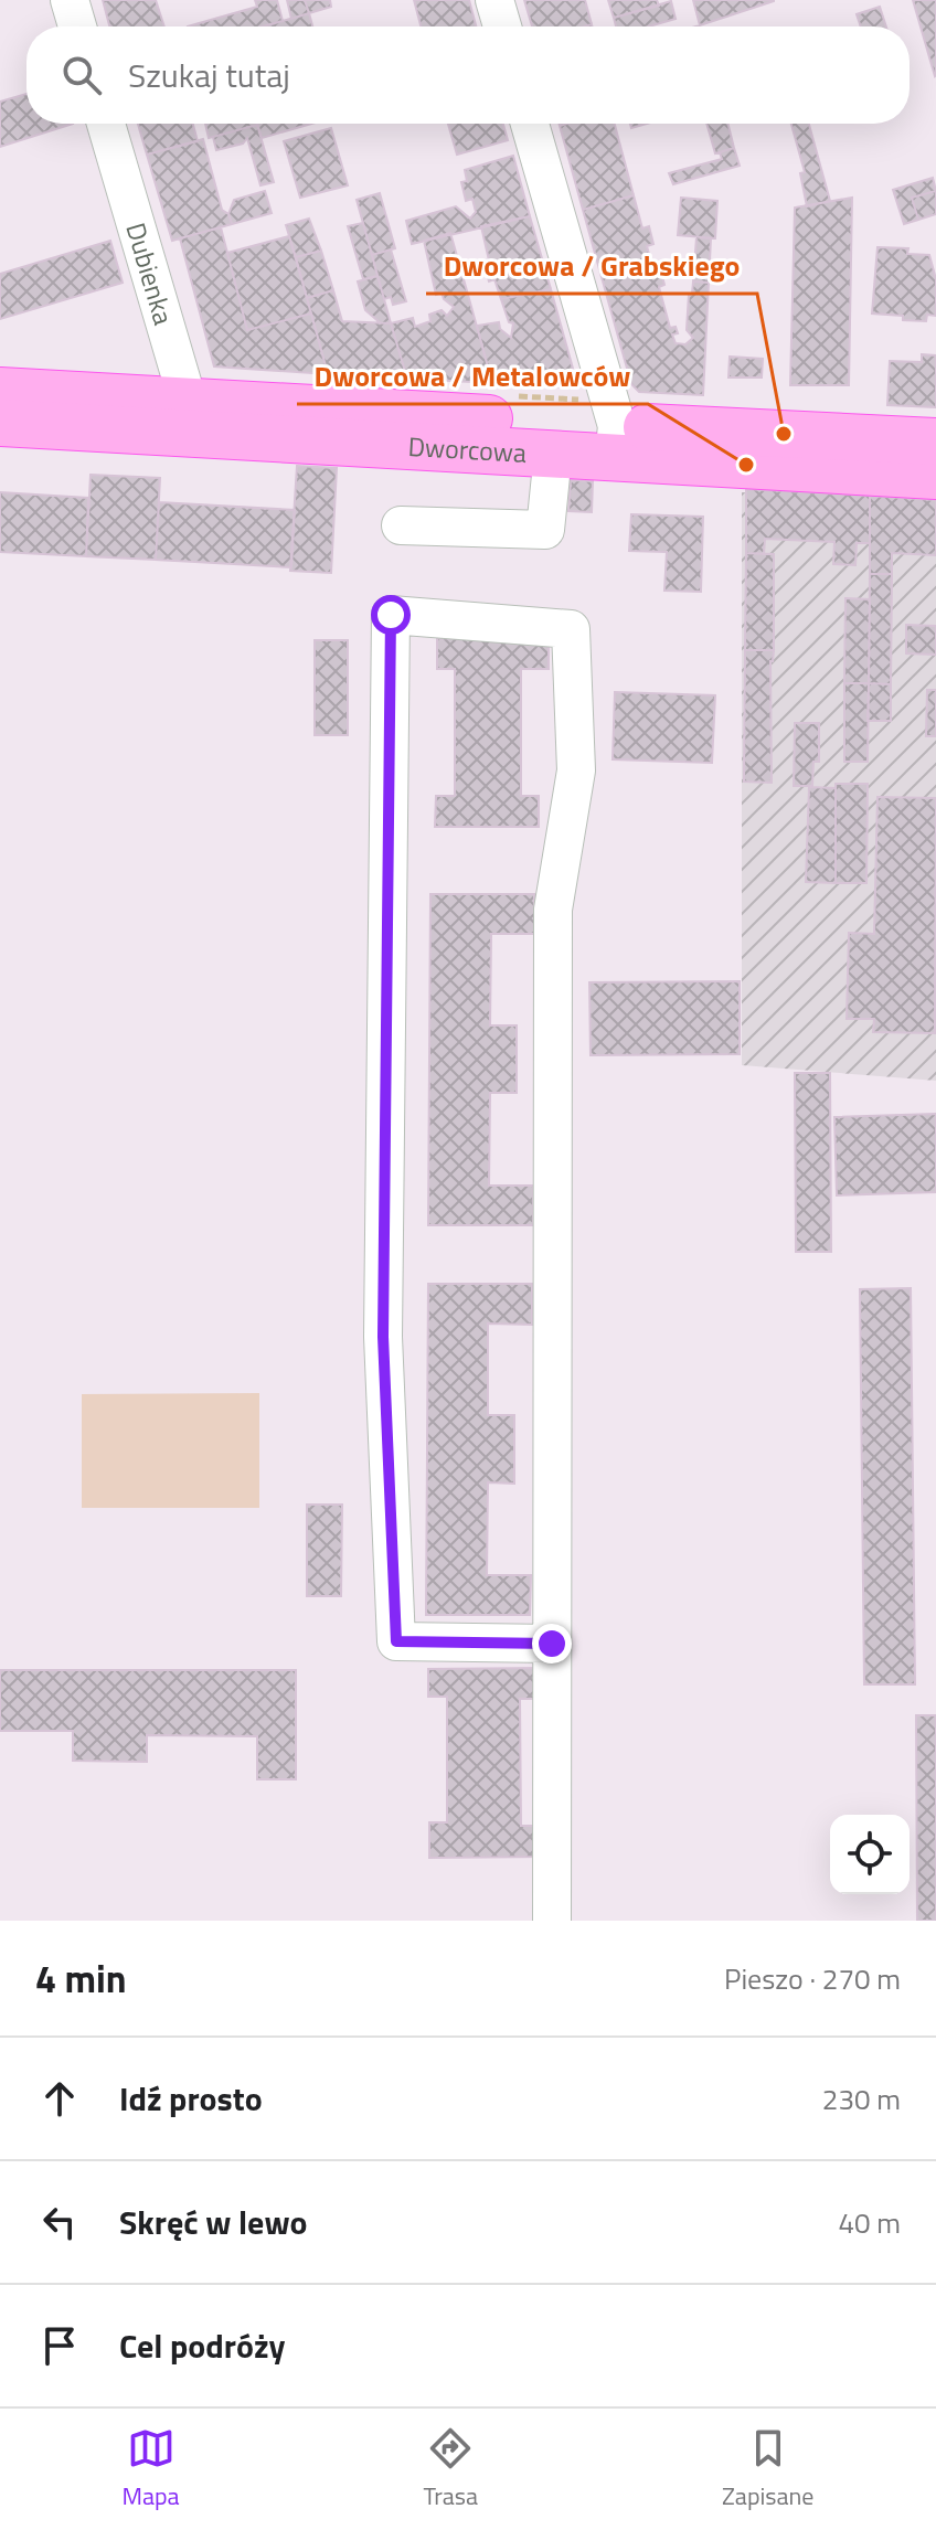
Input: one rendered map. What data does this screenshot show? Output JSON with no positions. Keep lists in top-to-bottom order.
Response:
{
  "streets": {
    "main road": ["Dworcowa"],
    "street": ["Dubienka"]
  },
  "crossings": [
    ["Dubienka", "Dworcowa"]
  ],
  "places": ["Dworcowa / Grabskiego", "Dworcowa / Metalowców"],
  "page": {
    "search": "Szukaj tutaj",
    "heading": ["4 min", "Pieszo · 270 m"],
    "list": [
      ["Idź prosto", "230 m"],
      ["Skręć w lewo", "40 m"],
      "Cel podróży"
    ],
    "nav": ["Mapa", "Trasa", "Zapisane"]
  }
}
